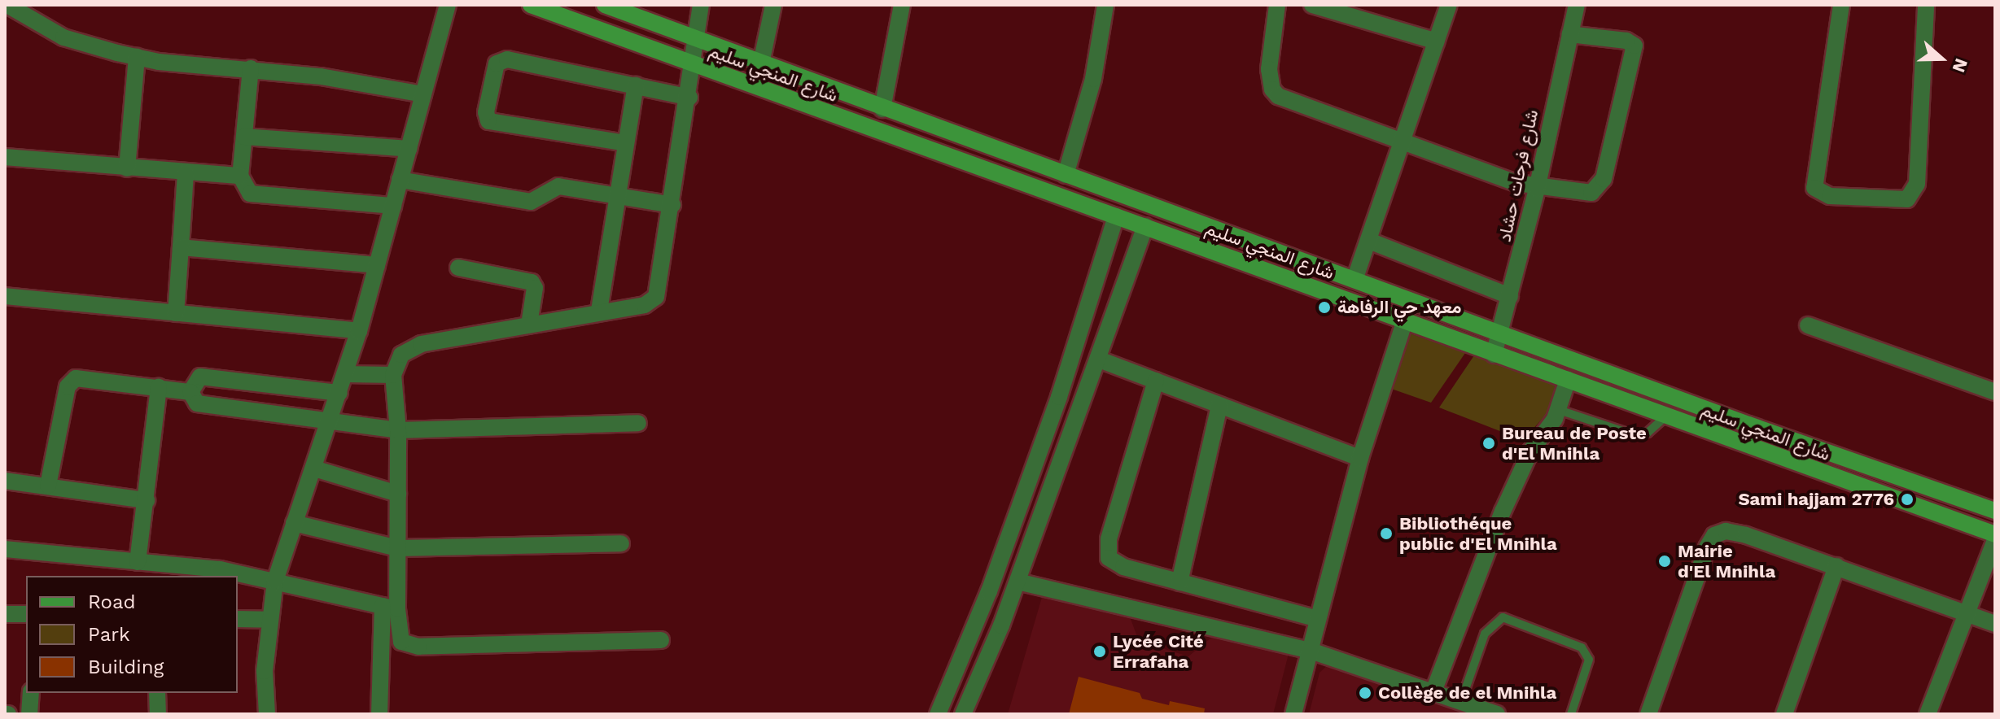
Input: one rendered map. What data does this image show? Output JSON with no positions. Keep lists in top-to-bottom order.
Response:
{
  "streets": {
    "main road": ["شارع المنجي سليم"],
    "street": ["شارع فرحات حشاد"]
  },
  "crossings": [
    ["شارع المنجي سليم", "شارع فرحات حشاد"]
  ],
  "places": [
    "معهد حي الرفاهة",
    "Bureau de Poste d'El Mnihla",
    "Sami hajjam 2776",
    "Bibliothéque public d'El Mnihla",
    "Mairie d'El Mnihla",
    "Lycée Cité Errafaha",
    "Collège de el Mnihla"
  ],
  "legend": ["Road", "Park", "Building"],
  "north": "right"
}
